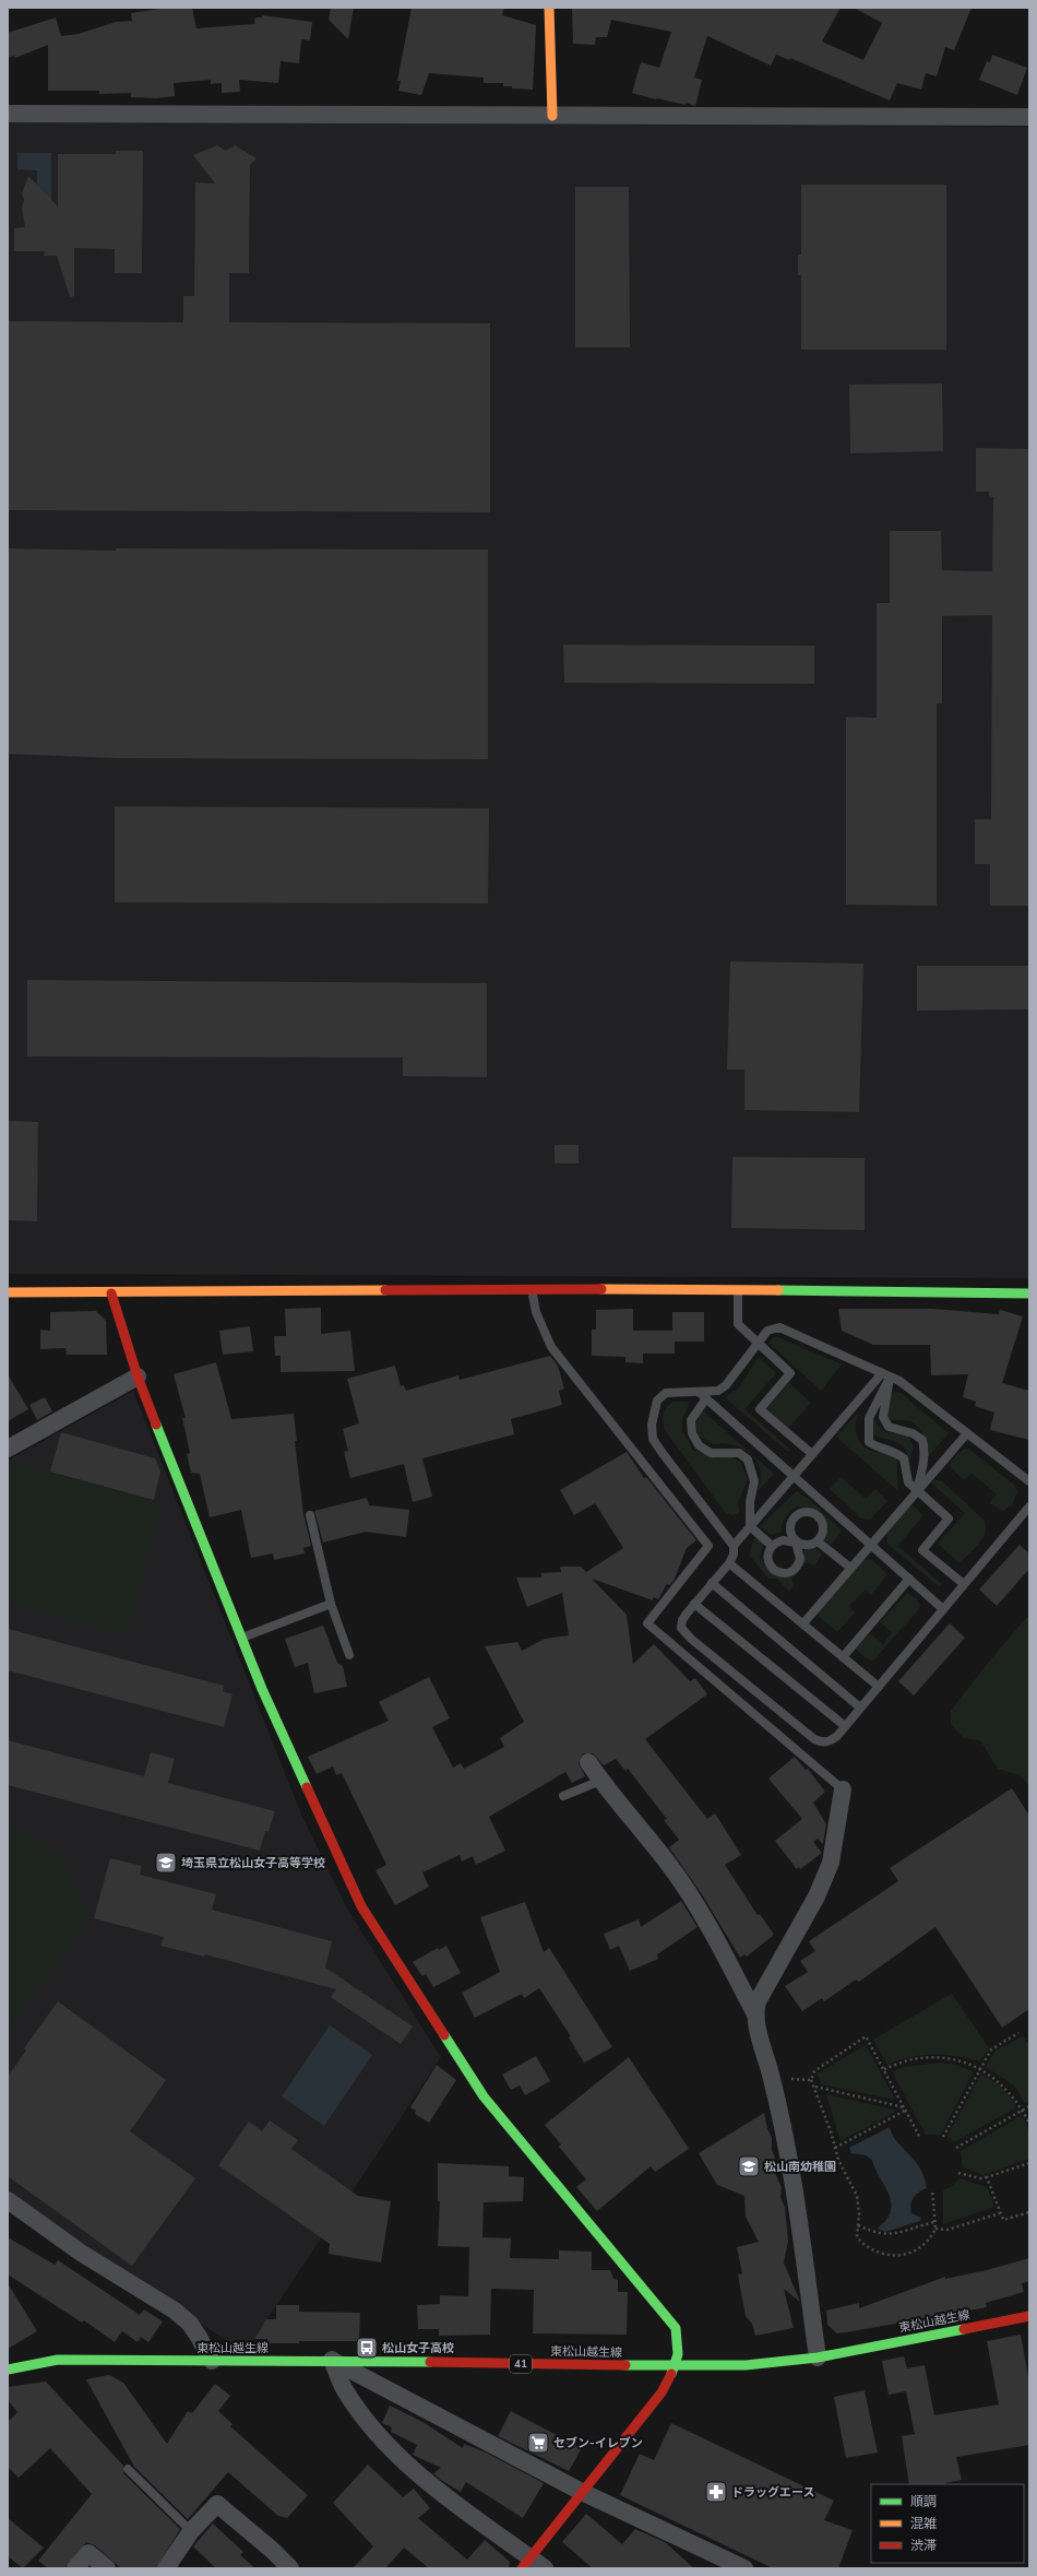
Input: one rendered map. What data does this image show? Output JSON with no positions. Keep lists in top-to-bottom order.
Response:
{
  "streets": {
    "street": ["東松山越生線", "41"]
  },
  "places": {
    "school or university": ["埼玉県立松山女子高等学校", "松山南幼稚園"],
    "bus stop": ["松山女子高校"],
    "supermarket": ["セブン-イレブン"],
    "pharmacy": ["ドラッグエース"]
  },
  "legend": ["順調", "混雑", "渋滞"]
}
